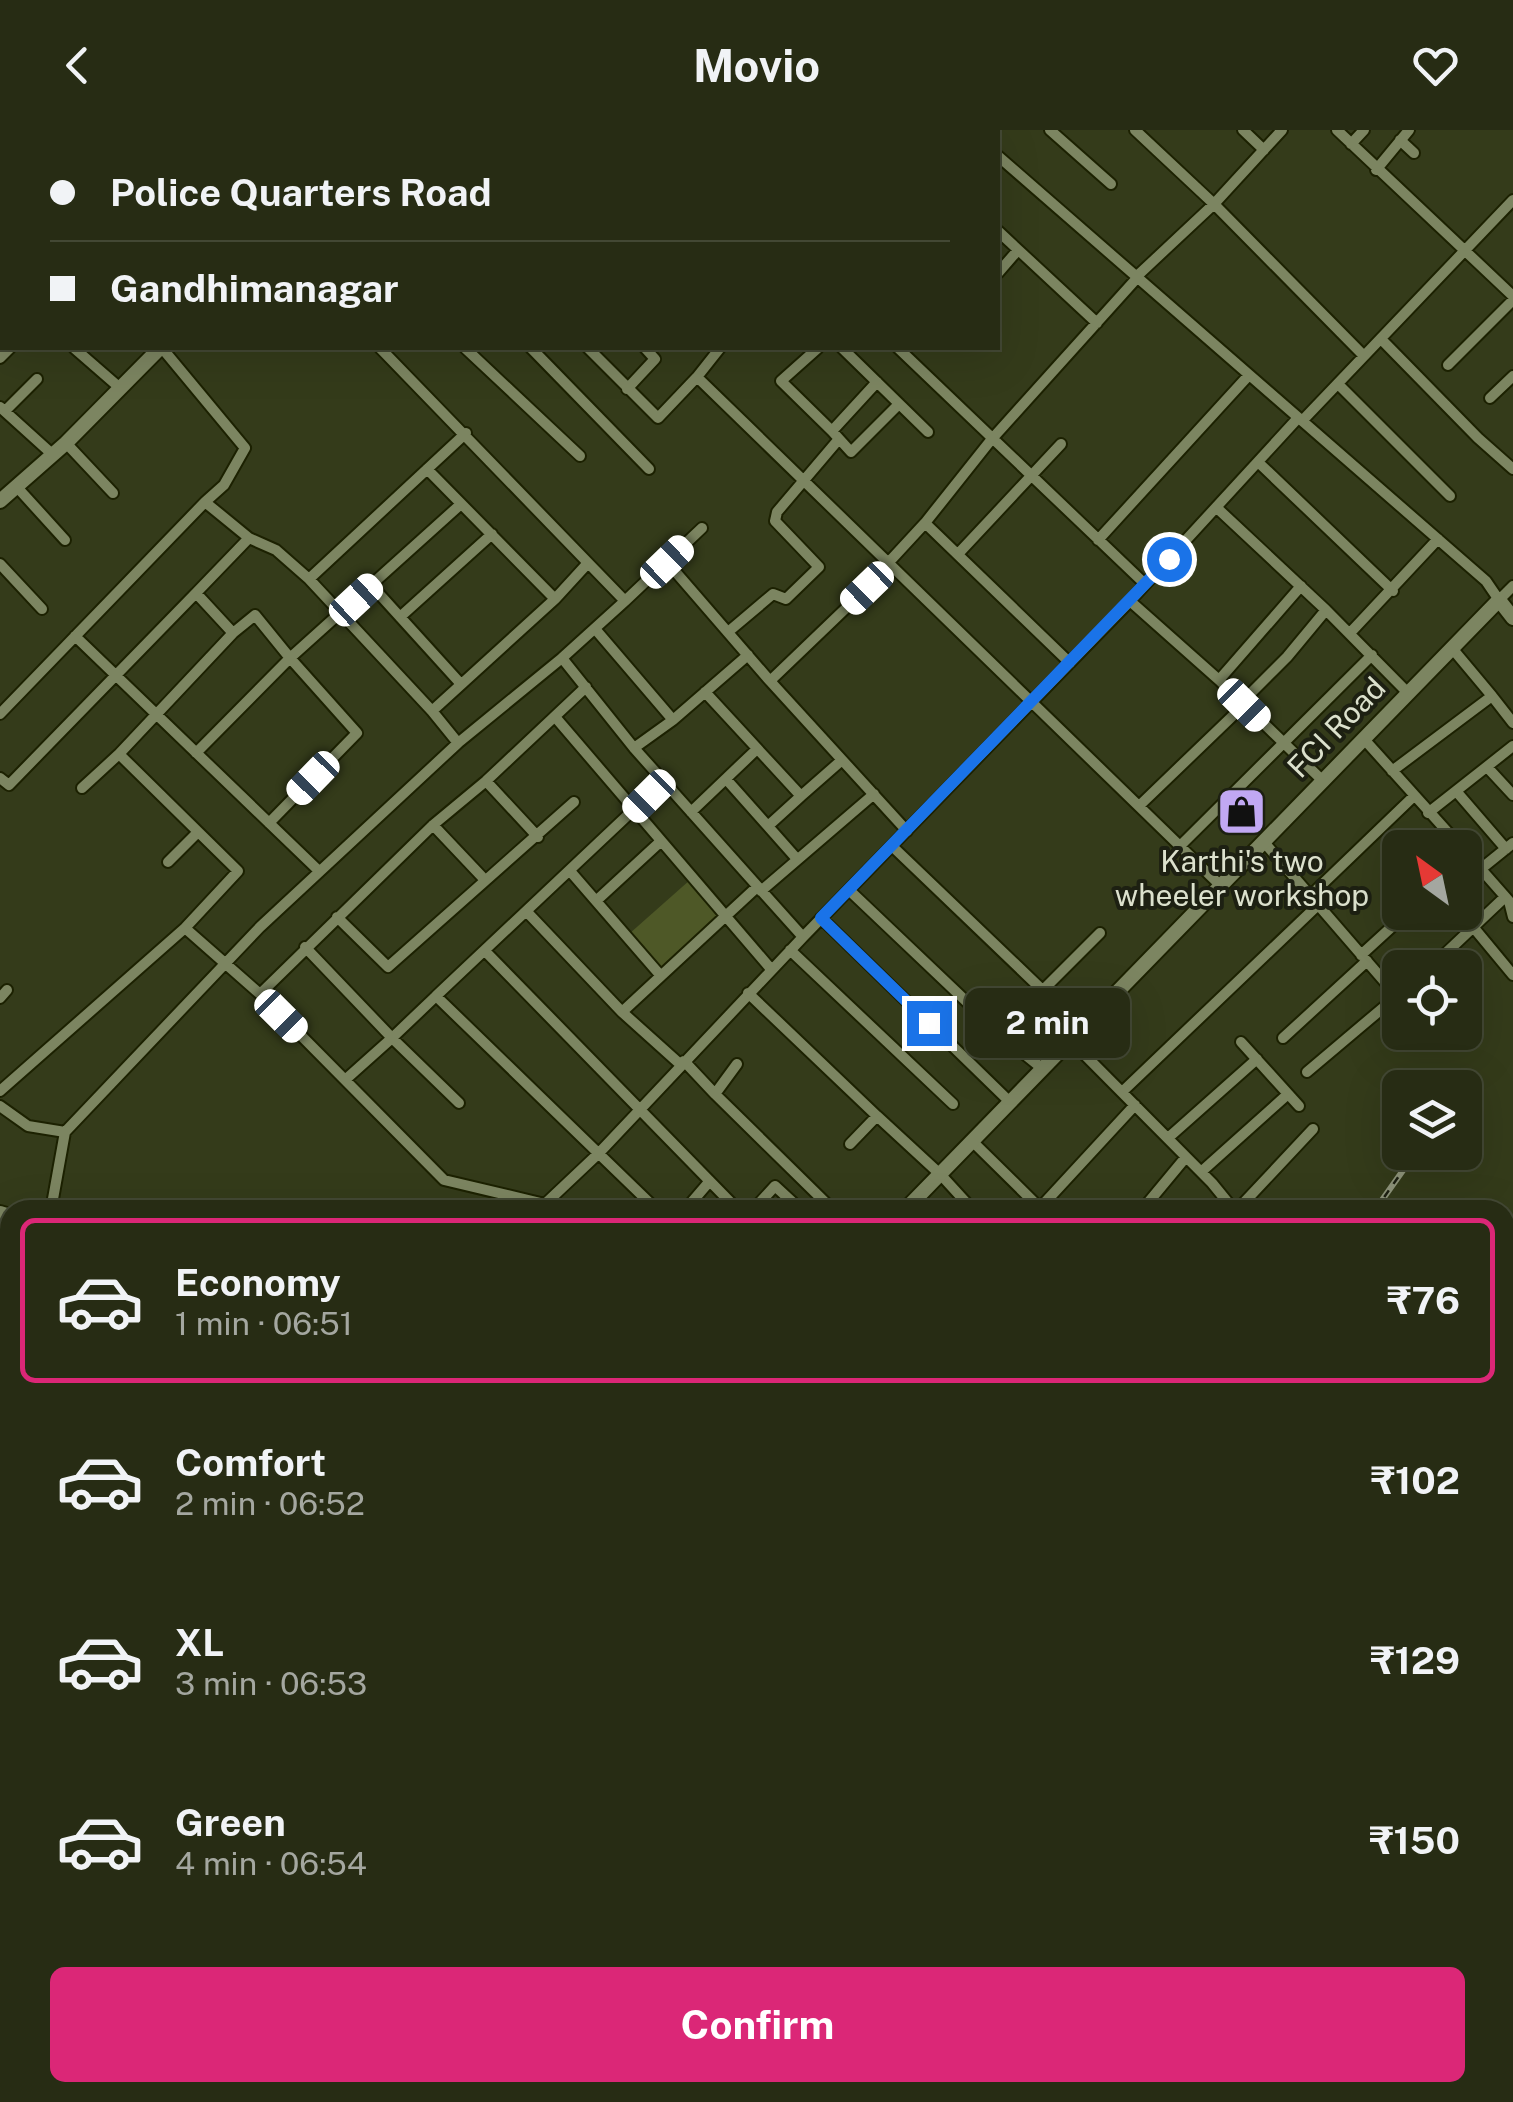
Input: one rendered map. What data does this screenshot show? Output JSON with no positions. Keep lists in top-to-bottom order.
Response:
{
  "streets": {
    "street": ["FCI Road"]
  },
  "places": {
    "shop": ["Karthi's two wheeler workshop"]
  },
  "north": "top left",
  "page": {
    "header": "Movio",
    "banner": ["Police Quarters Road", "Gandhimanagar"],
    "bubble": "2 min",
    "list": [
      {
        "name": "Economy",
        "note": "1 min · 06:51",
        "value": "₹76"
      },
      {
        "name": "Comfort",
        "note": "2 min · 06:52",
        "value": "₹102"
      },
      {
        "name": "XL",
        "note": "3 min · 06:53",
        "value": "₹129"
      },
      {
        "name": "Green",
        "note": "4 min · 06:54",
        "value": "₹150"
      }
    ],
    "buttons": "Confirm"
  }
}
